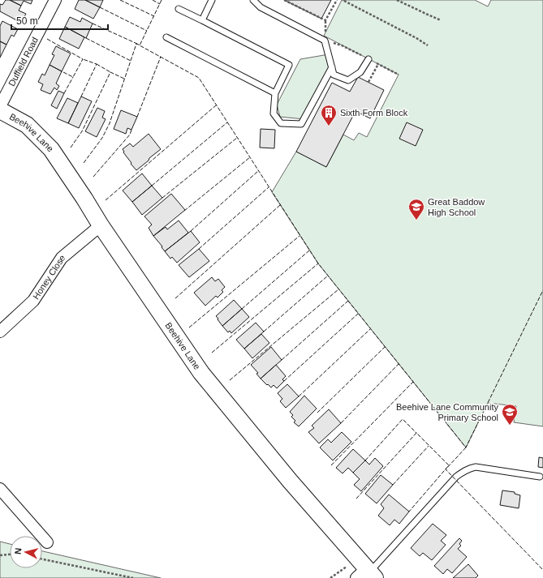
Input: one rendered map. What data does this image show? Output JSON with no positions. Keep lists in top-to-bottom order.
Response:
{
  "streets": {
    "main road": ["Beehive Lane"],
    "street": ["Duffield Road", "Honey Close"]
  },
  "crossings": [
    ["Beehive Lane", "Honey Close"]
  ],
  "places": {
    "building": ["Sixth Form Block"],
    "school or university": ["Great Baddow High School", "Beehive Lane Community Primary School"]
  },
  "scale_bar": "50 m",
  "north": "left"
}
